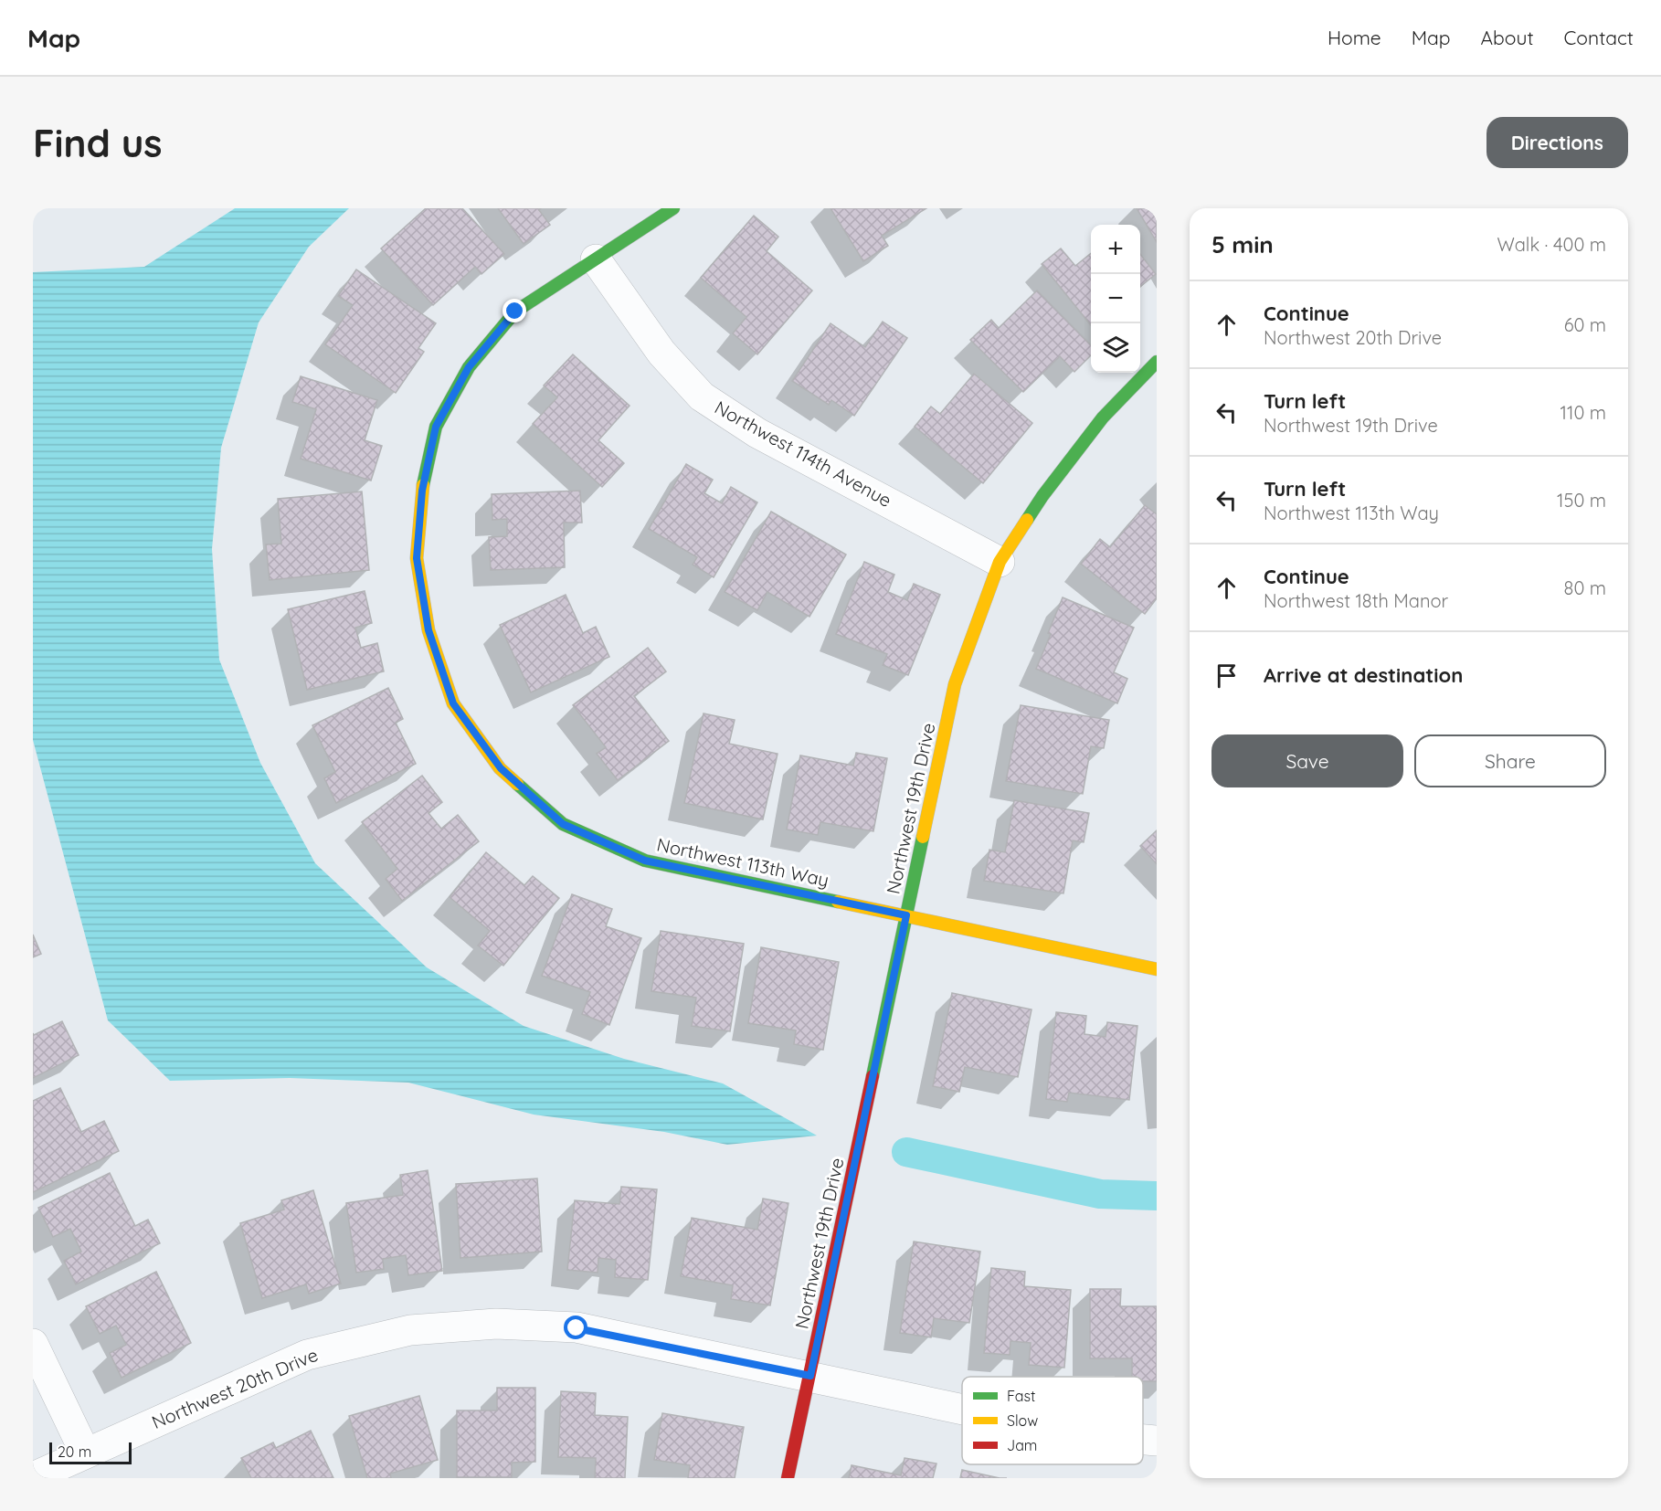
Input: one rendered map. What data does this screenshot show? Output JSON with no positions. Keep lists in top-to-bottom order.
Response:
{
  "streets": {
    "street": [
      "Northwest 114th Avenue",
      "Northwest 19th Drive",
      "Northwest 113th Way",
      "Northwest 20th Drive"
    ]
  },
  "crossings": [
    ["Northwest 114th Avenue", "Northwest 19th Drive"],
    ["Northwest 114th Avenue", "Northwest 113th Way"],
    ["Northwest 19th Drive", "Northwest 113th Way"],
    ["Northwest 19th Drive", "Northwest 20th Drive"]
  ],
  "legend": ["Fast", "Slow", "Jam"],
  "scale_bar": "20 m",
  "page": {
    "header": "Map",
    "nav": [
      "Home",
      "Map",
      "About",
      "Contact"
    ],
    "buttons": [
      "Directions",
      ["Save", "Share"]
    ],
    "title": "Find us",
    "heading": ["5 min", "Walk · 400 m"],
    "map_buttons": ["+", "−"],
    "list": [
      ["Continue", "Northwest 20th Drive", "60 m"],
      ["Turn left", "Northwest 19th Drive", "110 m"],
      ["Turn left", "Northwest 113th Way", "150 m"],
      ["Continue", "Northwest 18th Manor", "80 m"],
      "Arrive at destination"
    ],
    "scale": "20 m"
  }
}
